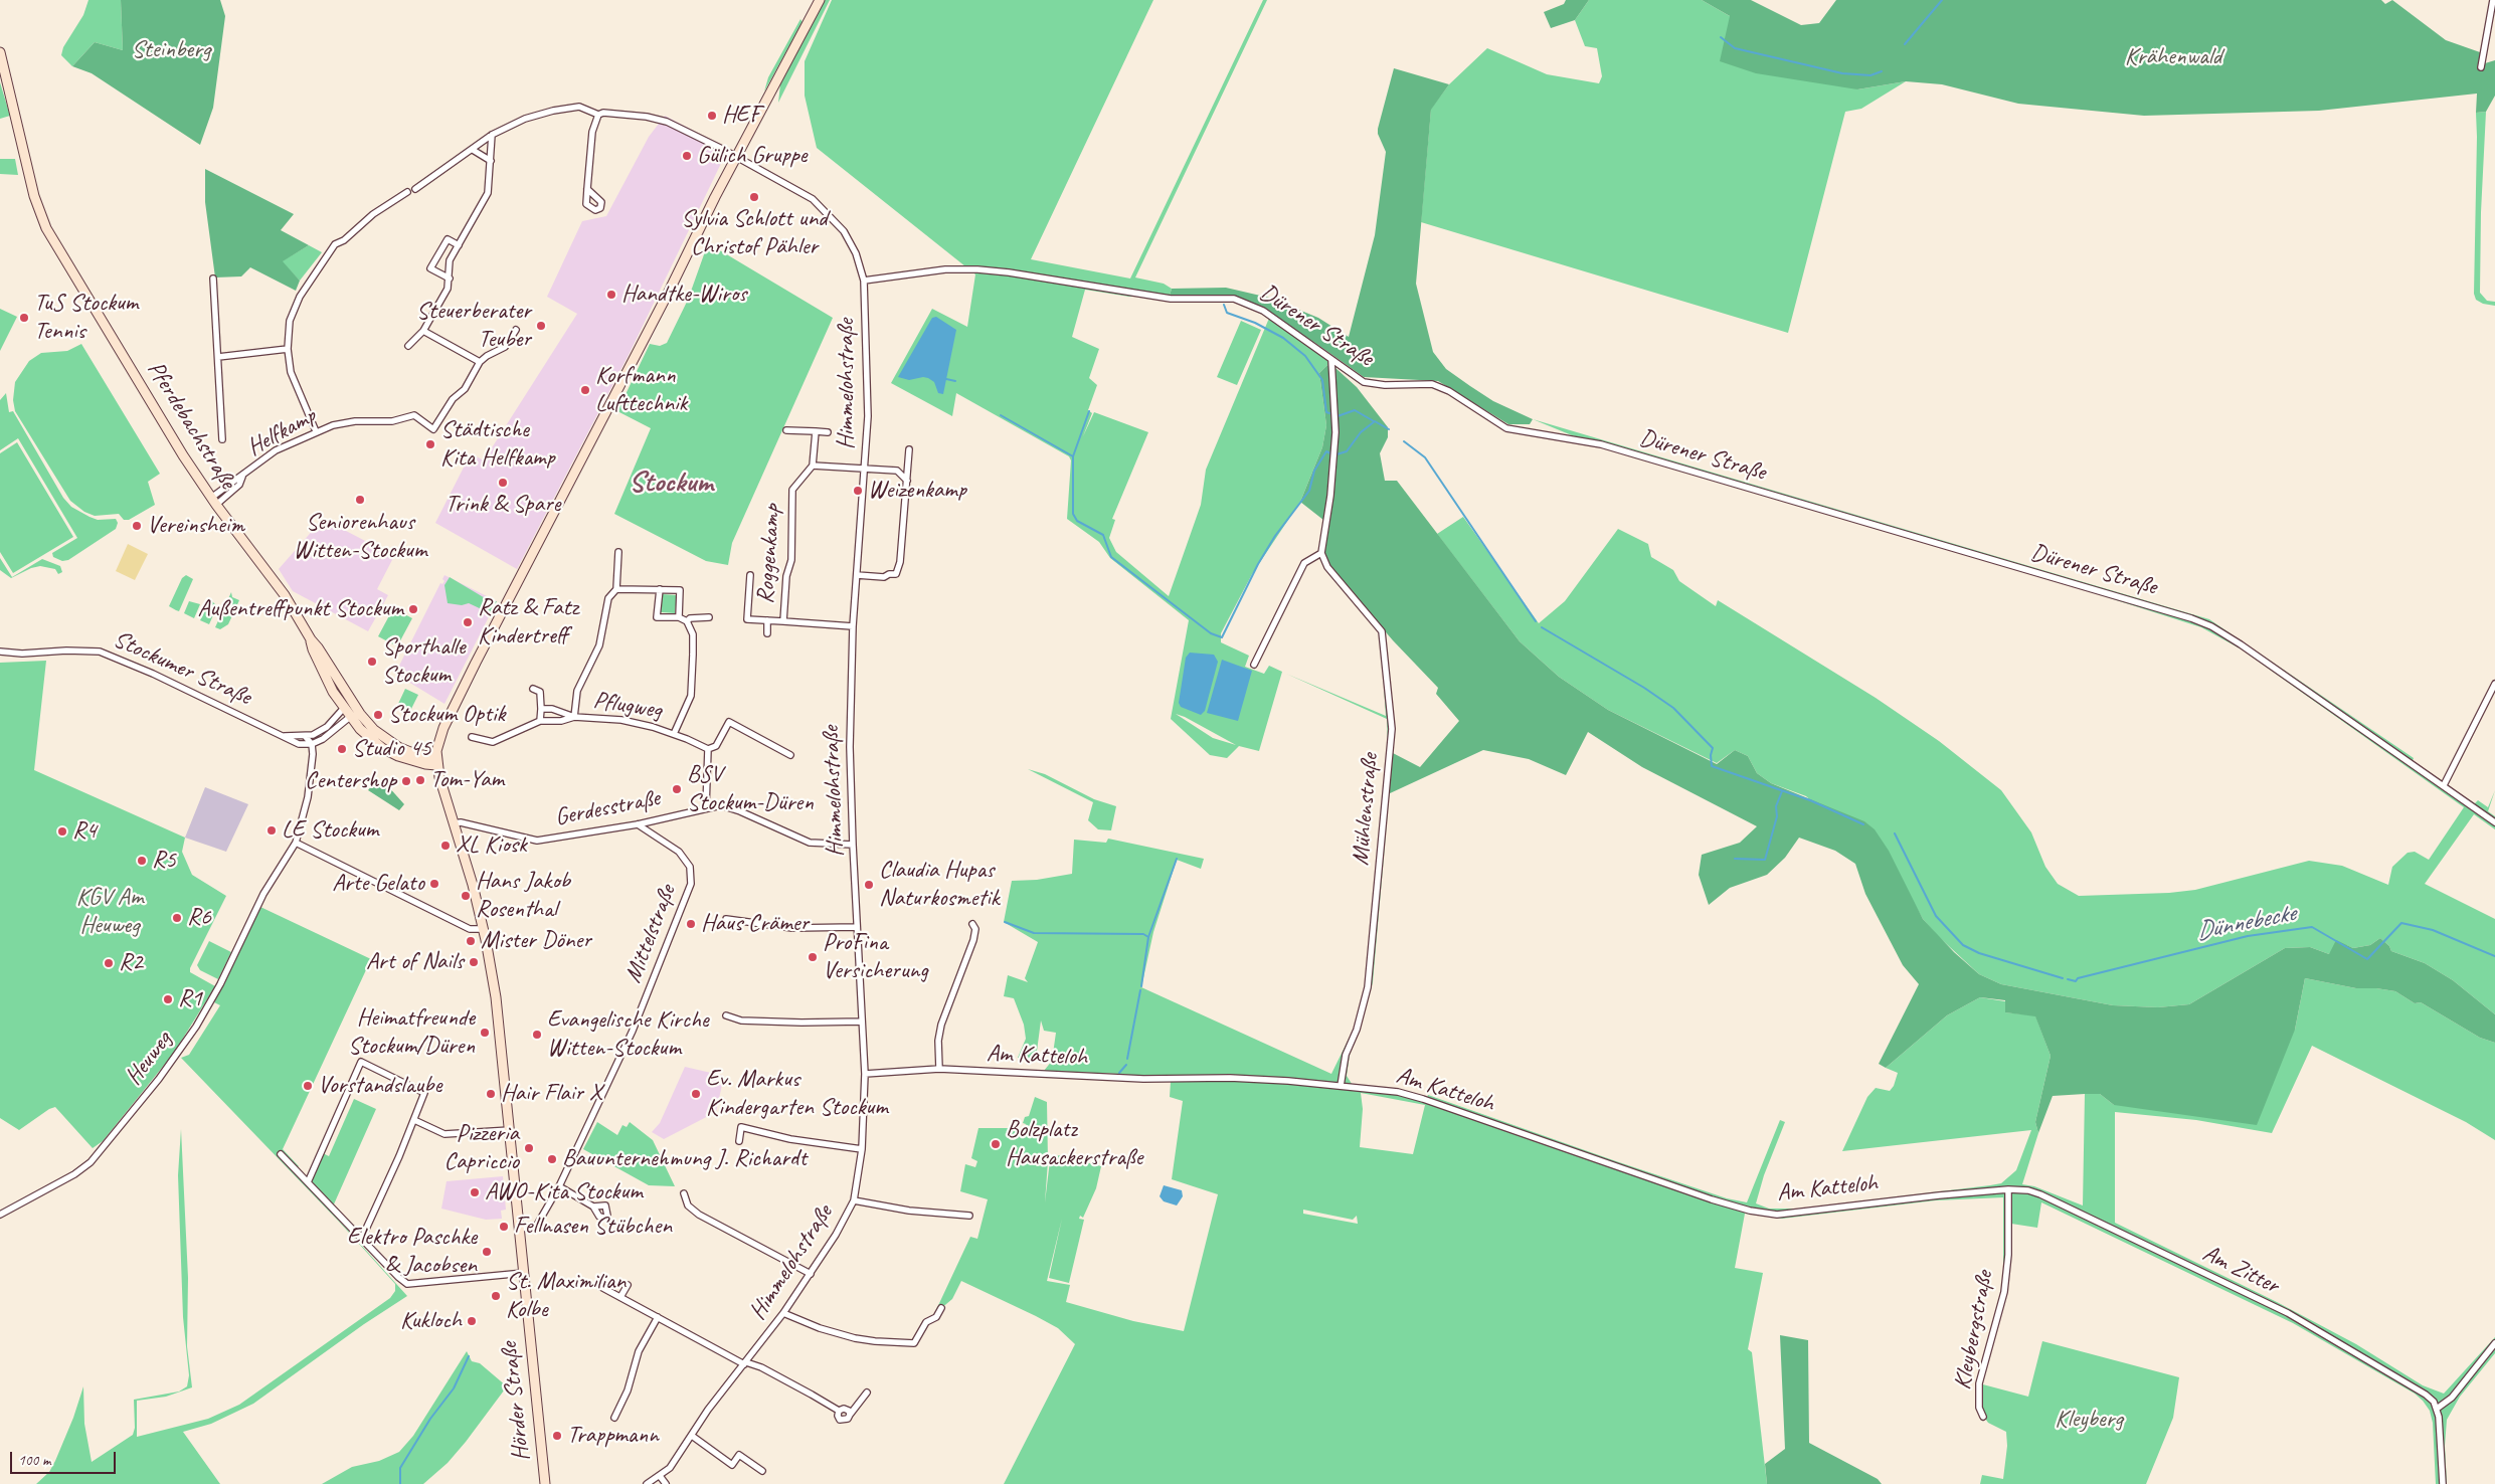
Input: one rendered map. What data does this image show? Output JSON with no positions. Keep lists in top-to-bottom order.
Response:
{
  "streets": {
    "main road": ["Pferdebachstraße", "Hörder Straße"],
    "street": [
      "Dürener Straße",
      "Himmelohstraße",
      "Helfkamp",
      "Roggenkamp",
      "Stockumer Straße",
      "Pflugweg",
      "Gerdesstraße",
      "Mühlenstraße",
      "Mittelstraße",
      "Am Katteloh",
      "Heuweg",
      "Am Zitter",
      "Kleybergstraße"
    ]
  },
  "crossings": [
    ["Dürener Straße", "Himmelohstraße"],
    ["Himmelohstraße", "Roggenkamp"],
    ["Himmelohstraße", "Gerdesstraße"],
    ["Himmelohstraße", "Am Katteloh"],
    ["Pferdebachstraße", "Helfkamp"],
    ["Pferdebachstraße", "Stockumer Straße"],
    ["Pferdebachstraße", "Hörder Straße"],
    ["Stockumer Straße", "Heuweg"],
    ["Gerdesstraße", "Mittelstraße"],
    ["Gerdesstraße", "Hörder Straße"],
    ["Mühlenstraße", "Am Katteloh"],
    ["Mittelstraße", "Hörder Straße"],
    ["Am Katteloh", "Am Zitter"],
    ["Am Zitter", "Kleybergstraße"]
  ],
  "districts": ["Stockum"],
  "water": ["Dünnebecke"],
  "parks": [
    "Steinberg",
    "Krähenwald",
    "KGV Am Heuweg",
    "Kleyberg"
  ],
  "places": [
    "HEF",
    "Gülich Gruppe",
    "Sylvia Schlott und Christof Pähler",
    "Handtke-Wiros",
    "TuS Stockum Tennis",
    "Steuerberater Teuber",
    "Korfmann Lufttechnik",
    "Städtische Kita Helfkamp",
    "Trink & Spare",
    "Weizenkamp",
    "Seniorenhaus Witten-Stockum",
    "Vereinsheim",
    "Außentreffpunkt Stockum",
    "Ratz & Fatz Kindertreff",
    "Sporthalle Stockum",
    "Stockum Optik",
    "Studio 45",
    "Tom-Yam",
    "Centershop",
    "BSV Stockum-Düren",
    "LE Stockum",
    "R4",
    "XL Kiosk",
    "R5",
    "Arte Gelato",
    "Claudia Hupas Naturkosmetik",
    "Hans Jakob Rosenthal",
    "R6",
    "Haus Crämer",
    "Mister Döner",
    "ProFina Versicherung",
    "Art of Nails",
    "R2",
    "R1",
    "Heimatfreunde Stockum/Düren",
    "Evangelische Kirche Witten-Stockum",
    "Vorstandslaube",
    "Hair Flair X",
    "Ev. Markus Kindergarten Stockum",
    "Bolzplatz Hausackerstraße",
    "Pizzeria Capriccio",
    "Bauunternehmung J. Richardt",
    "AWO-Kita Stockum",
    "Fellnasen Stübchen",
    "Elektro Paschke & Jacobsen",
    "St. Maximilian Kolbe",
    "Kukloch",
    "Trappmann"
  ],
  "scale_bar": "100 m"
}
